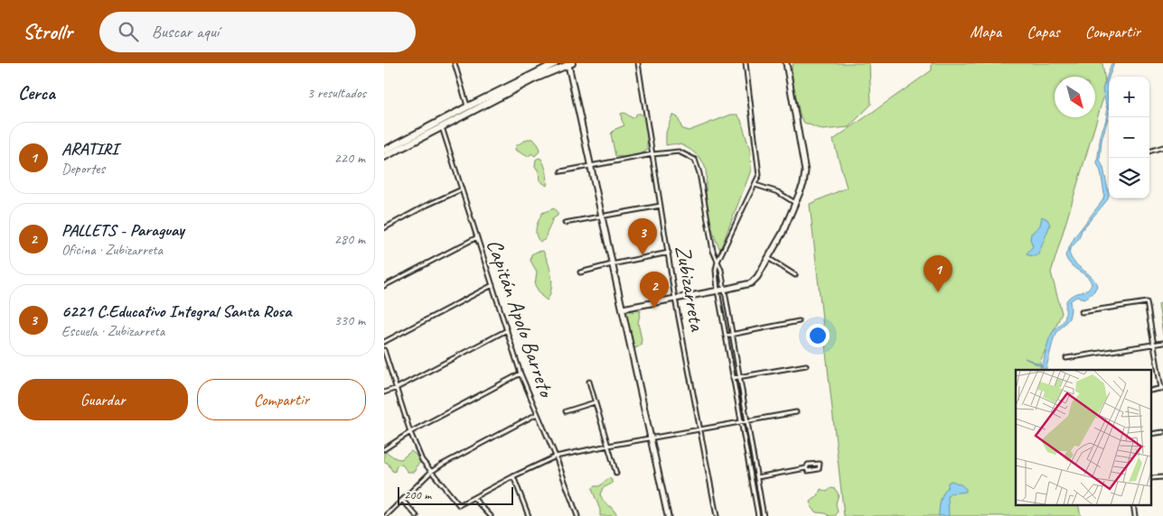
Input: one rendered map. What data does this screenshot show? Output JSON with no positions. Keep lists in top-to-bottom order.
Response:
{
  "streets": {
    "street": ["Zubizarreta", "Capitán Apolo Barreto"]
  },
  "scale_bar": "200 m",
  "north": "bottom right",
  "page": {
    "header": "Strollr",
    "search": "Buscar aquí",
    "nav": ["Mapa", "Capas", "Compartir"],
    "heading": ["Cerca", "3 resultados"],
    "map_buttons": ["+", "−"],
    "list": [
      {
        "mark": "1",
        "name": "ARATIRI",
        "note": "Deportes",
        "value": "220 m"
      },
      {
        "mark": "2",
        "name": "PALLETS - Paraguay",
        "note": "Oficina · Zubizarreta",
        "value": "280 m"
      },
      {
        "mark": "3",
        "name": "6221 C.Educativo Integral Santa Rosa",
        "note": "Escuela · Zubizarreta",
        "value": "330 m"
      }
    ],
    "pins": ["3", "1", "2"],
    "buttons": ["Guardar", "Compartir"],
    "scale": "200 m"
  }
}
